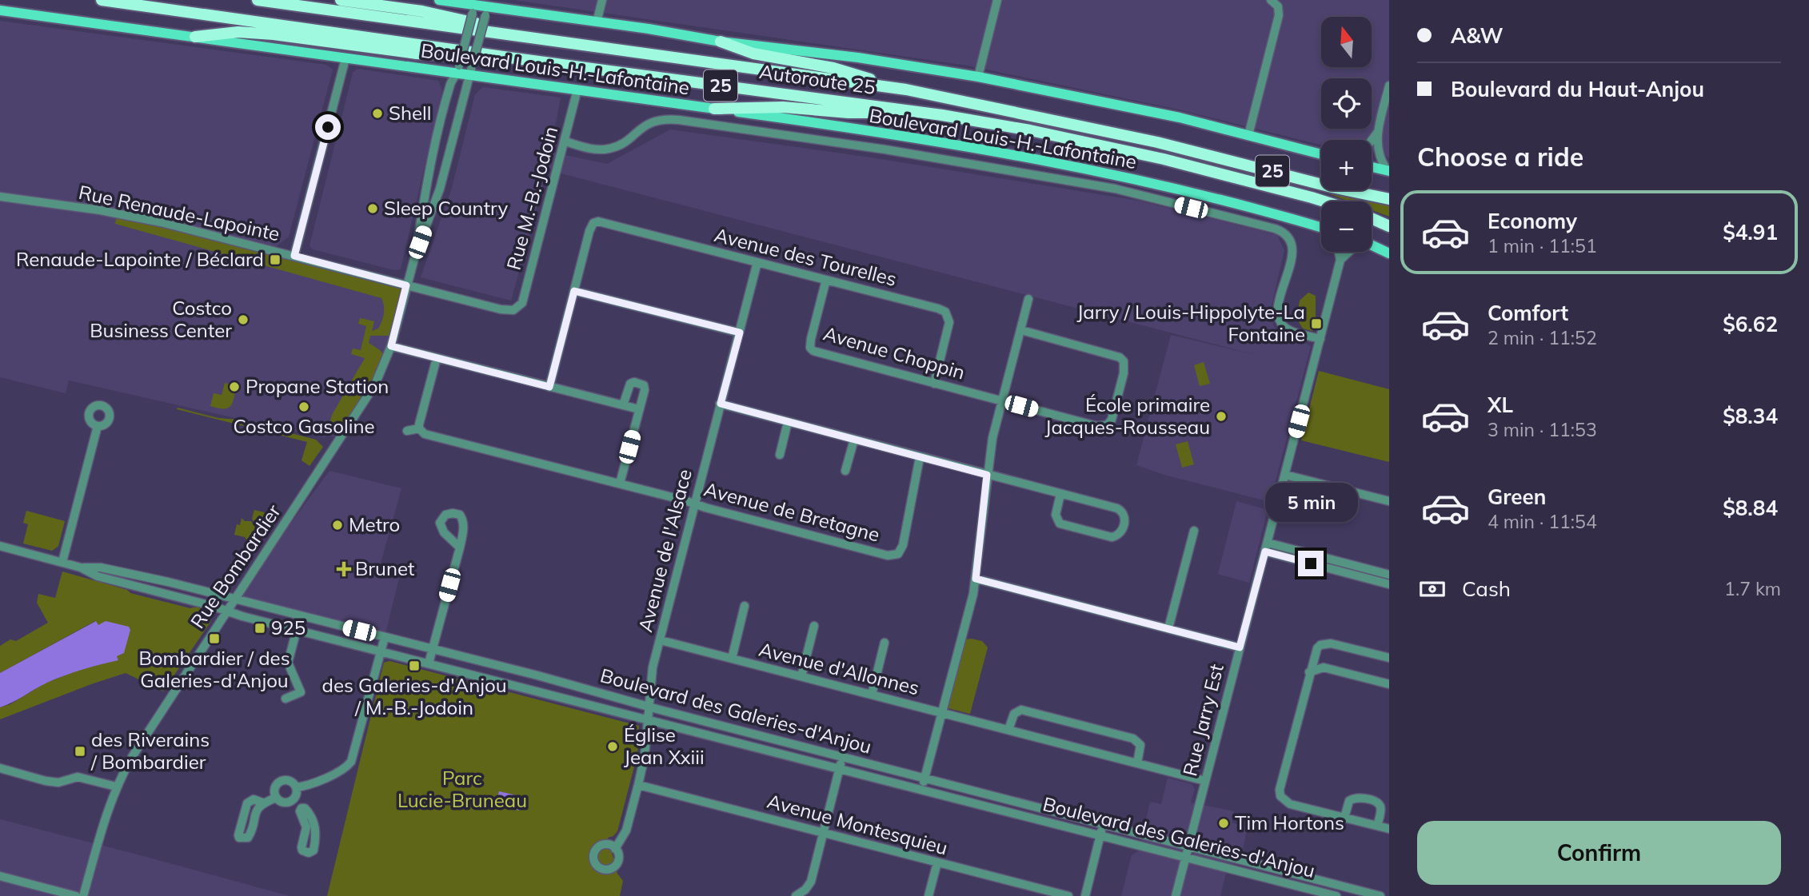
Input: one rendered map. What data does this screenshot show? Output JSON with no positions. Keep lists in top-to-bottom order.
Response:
{
  "streets": {
    "highway": ["Autoroute 25", "25"],
    "main road": ["Boulevard Louis-H.-Lafontaine"],
    "street": [
      "Rue M.-B.-Jodoin",
      "Rue Renaude-Lapointe",
      "Avenue des Tourelles",
      "Avenue Choppin",
      "Avenue de Bretagne",
      "Avenue de l'Alsace",
      "Rue Bombardier",
      "Avenue d'Allonnes",
      "Boulevard des Galeries-d'Anjou",
      "Rue Jarry Est",
      "Avenue Montesquieu"
    ]
  },
  "crossings": [
    ["Boulevard Louis-H.-Lafontaine", "Rue M.-B.-Jodoin"],
    ["Boulevard Louis-H.-Lafontaine", "Rue Bombardier"],
    ["Boulevard Louis-H.-Lafontaine", "Rue Jarry Est"],
    ["Rue M.-B.-Jodoin", "Rue Renaude-Lapointe"],
    ["Rue Renaude-Lapointe", "Rue Bombardier"],
    ["Avenue des Tourelles", "Avenue Choppin"],
    ["Avenue des Tourelles", "Avenue de l'Alsace"],
    ["Avenue de Bretagne", "Avenue de l'Alsace"],
    ["Avenue de l'Alsace", "Avenue d'Allonnes"],
    ["Avenue de l'Alsace", "Boulevard des Galeries-d'Anjou"],
    ["Avenue de l'Alsace", "Avenue Montesquieu"],
    ["Rue Bombardier", "Boulevard des Galeries-d'Anjou"],
    ["Avenue d'Allonnes", "Rue Jarry Est"],
    ["Boulevard des Galeries-d'Anjou", "Rue Jarry Est"]
  ],
  "parks": ["Parc Lucie-Bruneau"],
  "places": {
    "other": [
      "Shell",
      "Sleep Country",
      "Costco Business Center",
      "Propane Station",
      "Costco Gasoline",
      "École primaire Jacques-Rousseau",
      "Metro",
      "Église Jean Xxiii",
      "Tim Hortons"
    ],
    "transit": [
      "Renaude-Lapointe / Béclard",
      "Jarry / Louis-Hippolyte-La Fontaine",
      "925",
      "Bombardier / des Galeries-d'Anjou",
      "des Galeries-d'Anjou / M.-B.-Jodoin",
      "des Riverains / Bombardier"
    ],
    "health": ["Brunet"]
  },
  "north": "top",
  "page": {
    "banner": ["A&W", "Boulevard du Haut-Anjou"],
    "map_buttons": ["+", "−"],
    "heading": "Choose a ride",
    "list": [
      {
        "name": "Economy",
        "note": "1 min · 11:51",
        "value": "$4.91"
      },
      {
        "name": "Comfort",
        "note": "2 min · 11:52",
        "value": "$6.62"
      },
      {
        "name": "XL",
        "note": "3 min · 11:53",
        "value": "$8.34"
      },
      {
        "name": "Green",
        "note": "4 min · 11:54",
        "value": "$8.84"
      }
    ],
    "bubble": "5 min",
    "pay": ["Cash", "1.7 km"],
    "buttons": "Confirm"
  }
}
